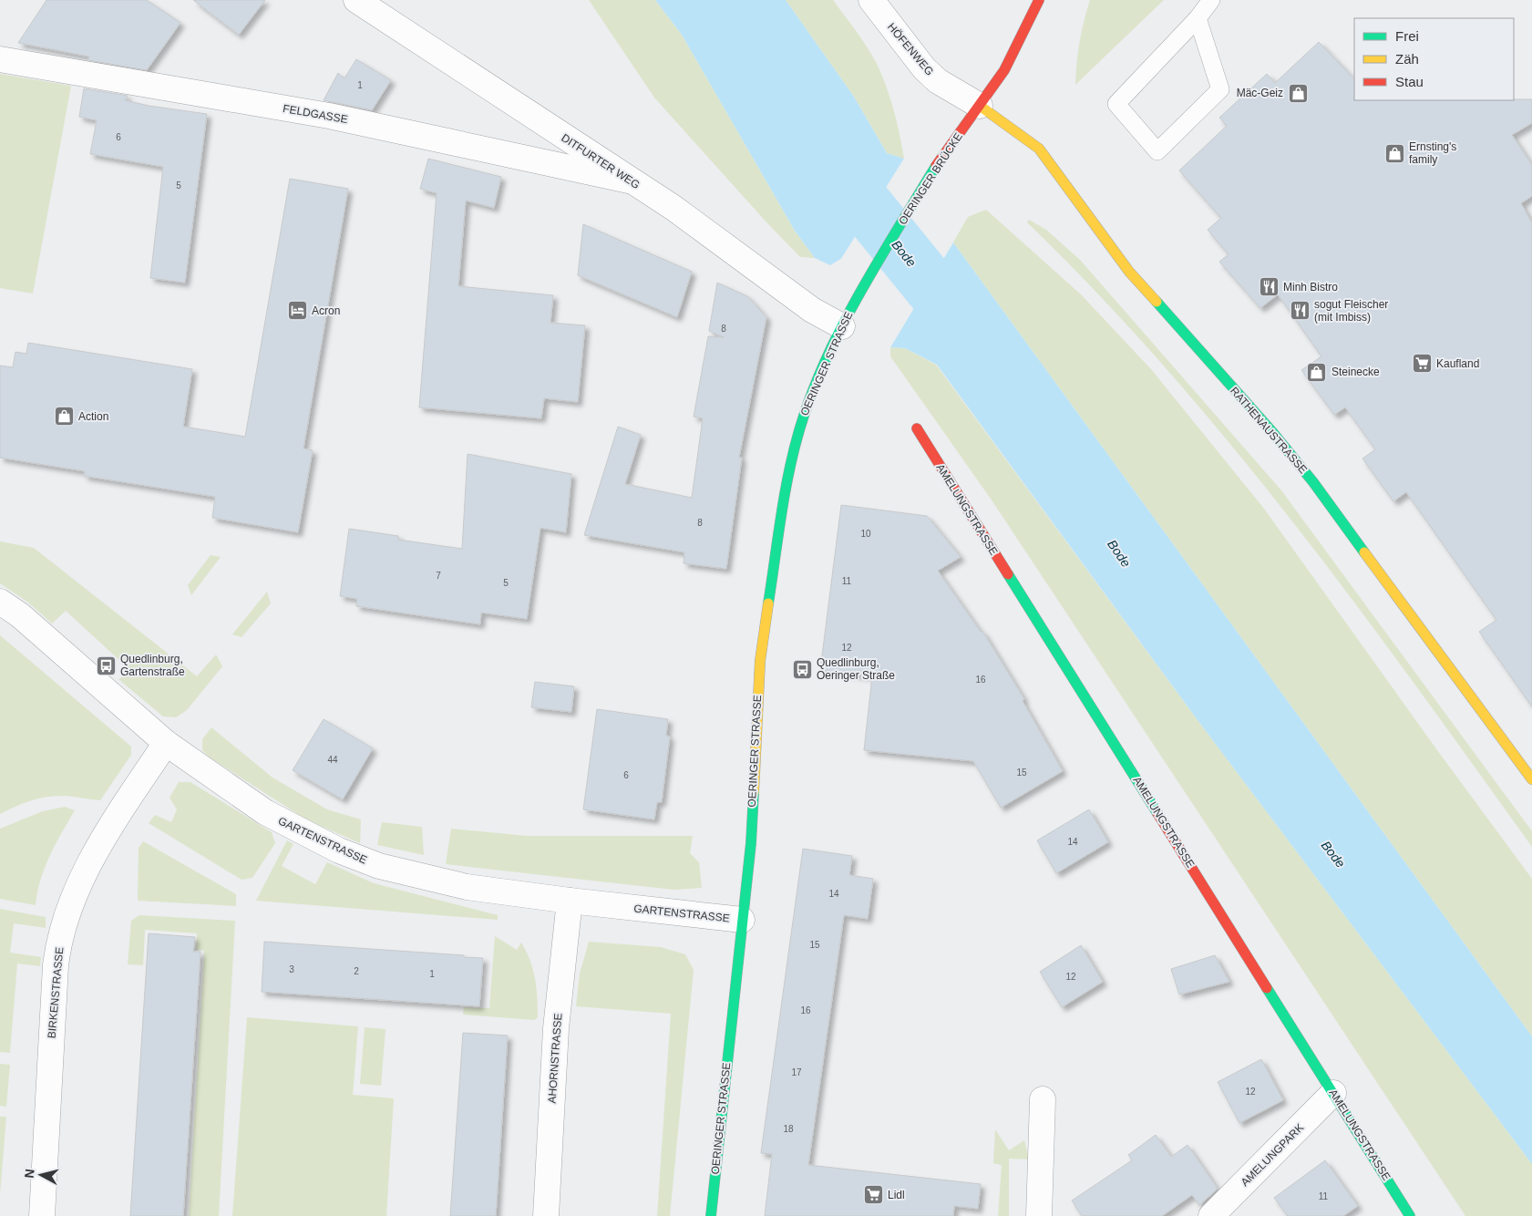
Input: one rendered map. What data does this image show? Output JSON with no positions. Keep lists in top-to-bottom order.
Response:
{
  "streets": {
    "main road": [
      "OERINGER BRÜCKE",
      "OERINGER STRASSE",
      "RATHENAUSTRASSE",
      "AMELUNGSTRASSE"
    ],
    "street": [
      "HÖFENWEG",
      "FELDGASSE",
      "DITFURTER WEG",
      "GARTENSTRASSE",
      "BIRKENSTRASSE",
      "AHORNSTRASSE",
      "AMELUNGPARK"
    ]
  },
  "crossings": [
    ["HÖFENWEG", "OERINGER BRÜCKE"],
    ["HÖFENWEG", "RATHENAUSTRASSE"],
    ["FELDGASSE", "DITFURTER WEG"],
    ["DITFURTER WEG", "OERINGER STRASSE"],
    ["OERINGER BRÜCKE", "OERINGER STRASSE"],
    ["OERINGER BRÜCKE", "RATHENAUSTRASSE"],
    ["OERINGER STRASSE", "GARTENSTRASSE"],
    ["AMELUNGSTRASSE", "AMELUNGPARK"],
    ["GARTENSTRASSE", "BIRKENSTRASSE"],
    ["GARTENSTRASSE", "AHORNSTRASSE"]
  ],
  "water": ["Bode"],
  "places": {
    "shop": [
      "Mäc-Geiz",
      "Ernsting's family",
      "Steinecke",
      "Action"
    ],
    "restaurant": ["Minh Bistro", "sogut Fleischer (mit Imbiss)"],
    "hotel": ["Acron"],
    "supermarket": ["Kaufland", "Lidl"],
    "bus stop": ["Quedlinburg, Gartenstraße", "Quedlinburg, Oeringer Straße"]
  },
  "house_numbers": [
    "1",
    "6",
    "5",
    "8",
    "8",
    "10",
    "7",
    "11",
    "5",
    "12",
    "16",
    "44",
    "15",
    "6",
    "14",
    "14",
    "15",
    "3",
    "2",
    "1",
    "12",
    "16",
    "17",
    "12",
    "18",
    "11"
  ],
  "legend": ["Frei", "Zäh", "Stau"],
  "north": "left"
}
